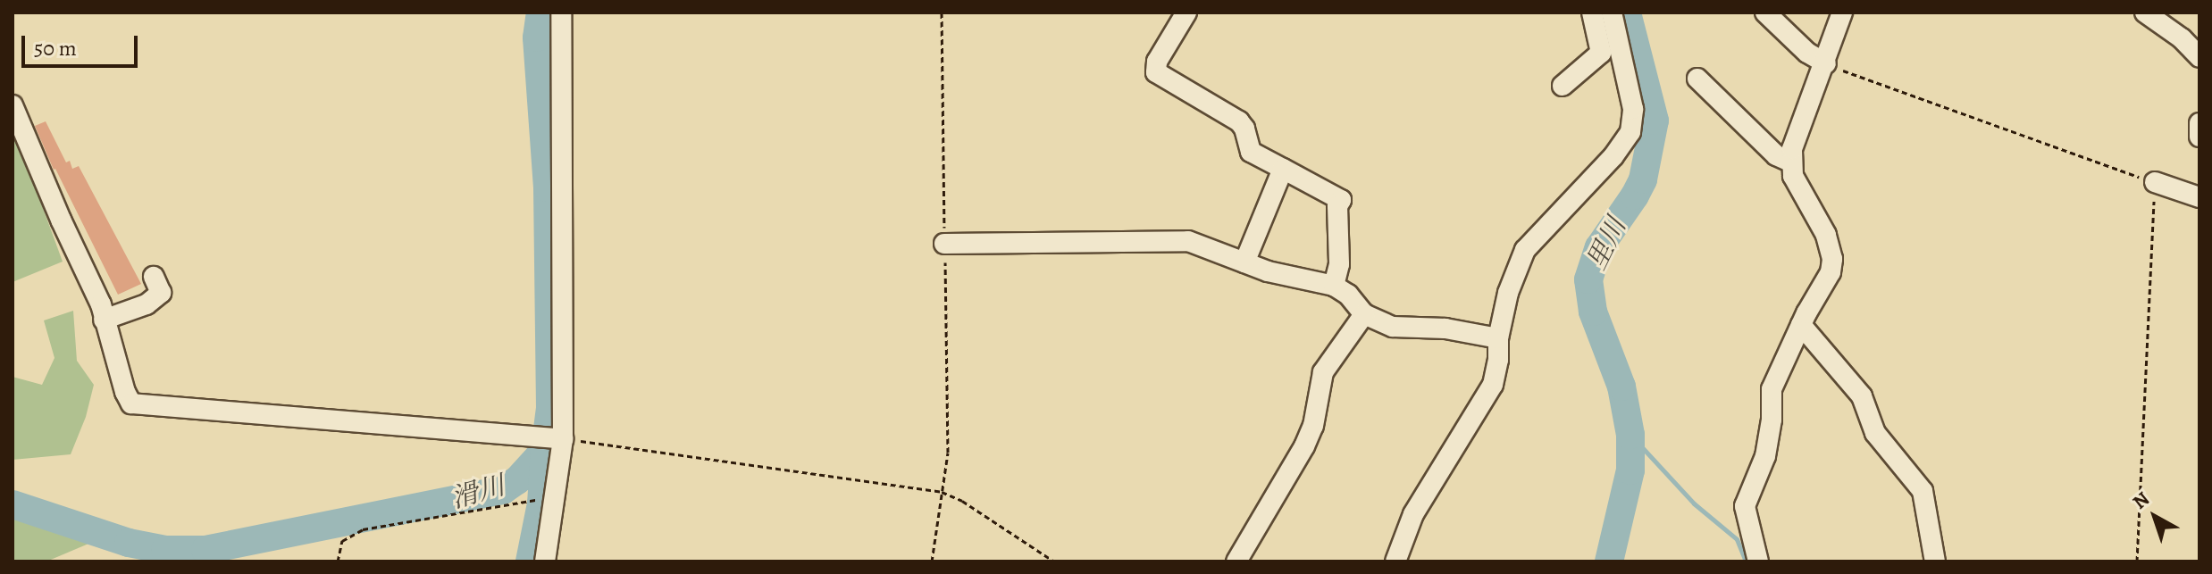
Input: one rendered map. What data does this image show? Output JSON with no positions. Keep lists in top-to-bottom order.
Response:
{
  "water": ["里川", "滑川"],
  "scale_bar": "50 m",
  "north": "top left"
}
